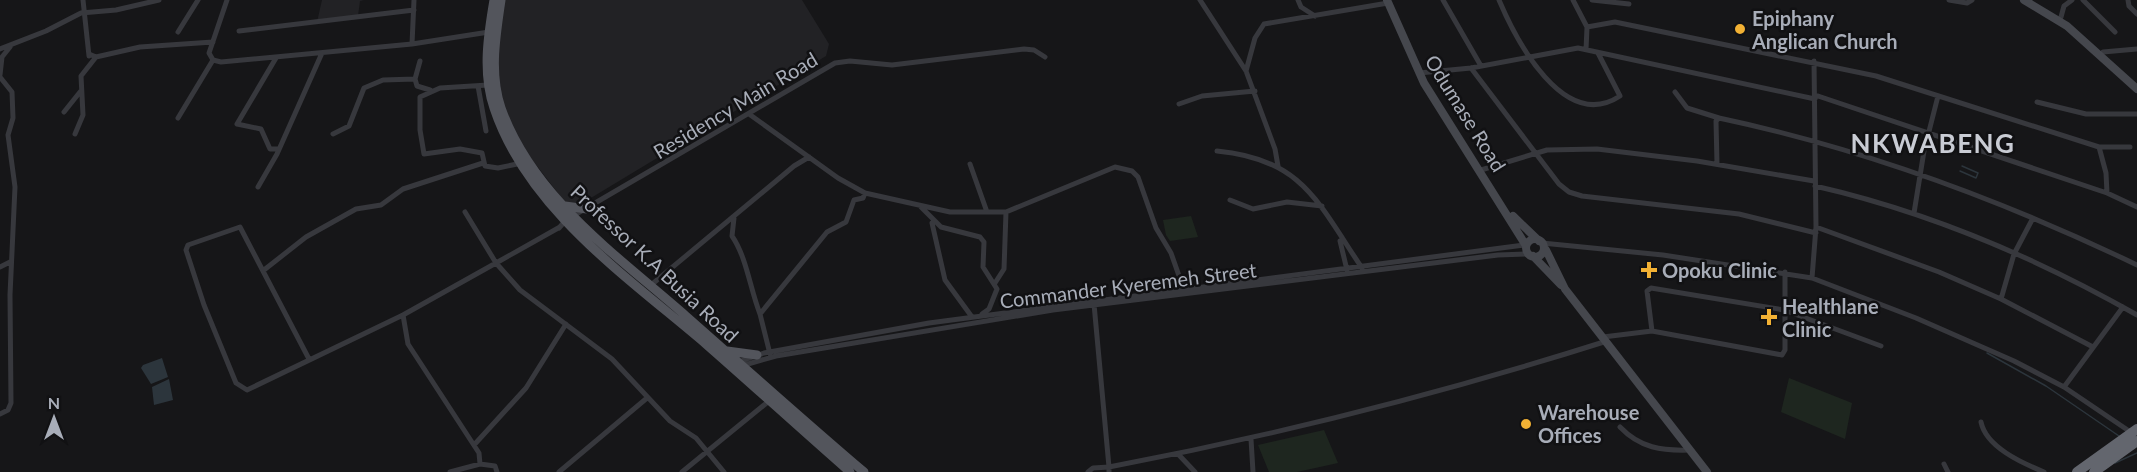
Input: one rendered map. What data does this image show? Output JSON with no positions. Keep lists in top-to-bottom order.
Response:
{
  "streets": {
    "main road": ["Odumase Road", "Professor K.A Busia Road"],
    "street": ["Residency Main Road", "Commander Kyeremeh Street"]
  },
  "crossings": [
    ["Residency Main Road", "Professor K.A Busia Road"],
    ["Odumase Road", "Commander Kyeremeh Street"],
    ["Professor K.A Busia Road", "Commander Kyeremeh Street"]
  ],
  "districts": ["NKWABENG"],
  "places": {
    "other": ["Epiphany Anglican Church", "Warehouse Offices"],
    "health": ["Opoku Clinic", "Healthlane Clinic"]
  },
  "north": "top"
}
